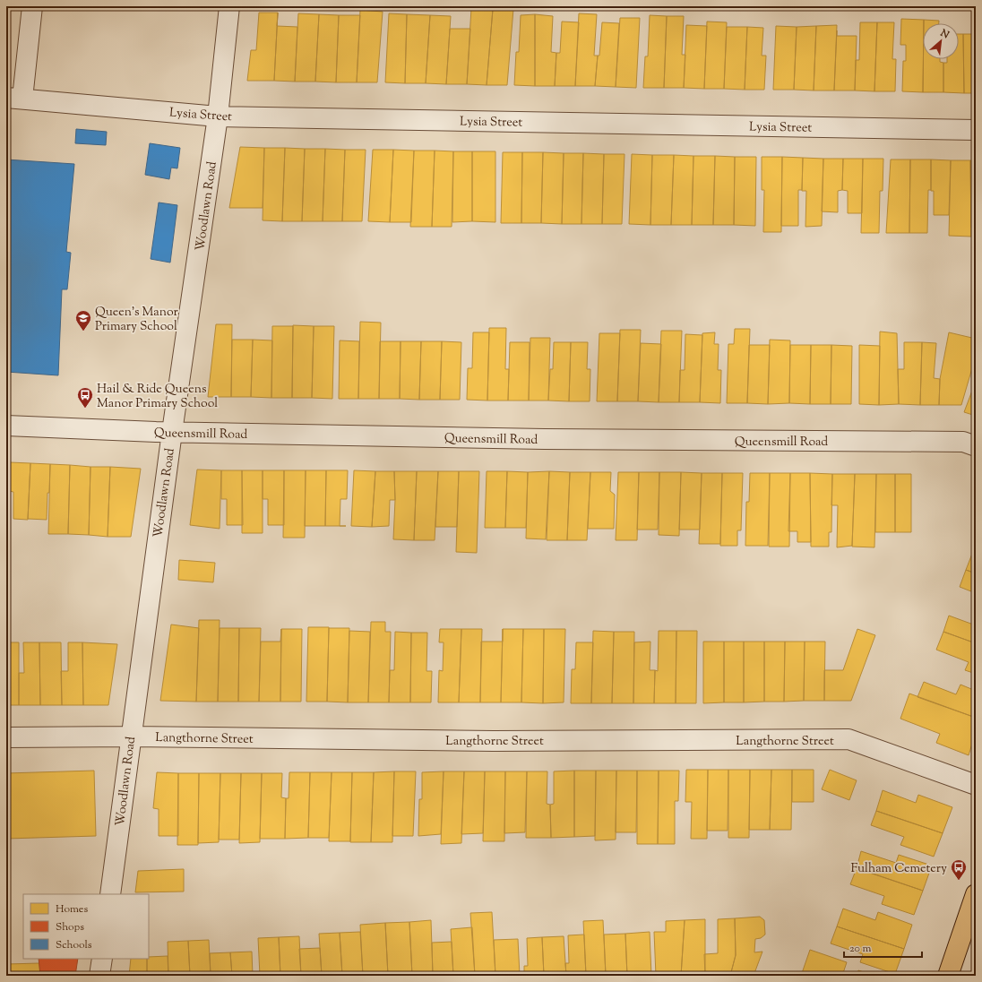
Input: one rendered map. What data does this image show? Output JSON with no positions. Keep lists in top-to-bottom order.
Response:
{
  "streets": {
    "street": [
      "Lysia Street",
      "Woodlawn Road",
      "Queensmill Road",
      "Langthorne Street"
    ]
  },
  "crossings": [
    ["Lysia Street", "Woodlawn Road"],
    ["Woodlawn Road", "Queensmill Road"],
    ["Woodlawn Road", "Langthorne Street"]
  ],
  "places": {
    "school or university": ["Queen's Manor Primary School"],
    "bus stop": ["Hail & Ride Queens Manor Primary School", "Fulham Cemetery"]
  },
  "legend": ["Homes", "Shops", "Schools"],
  "scale_bar": "20 m",
  "north": "top right"
}
